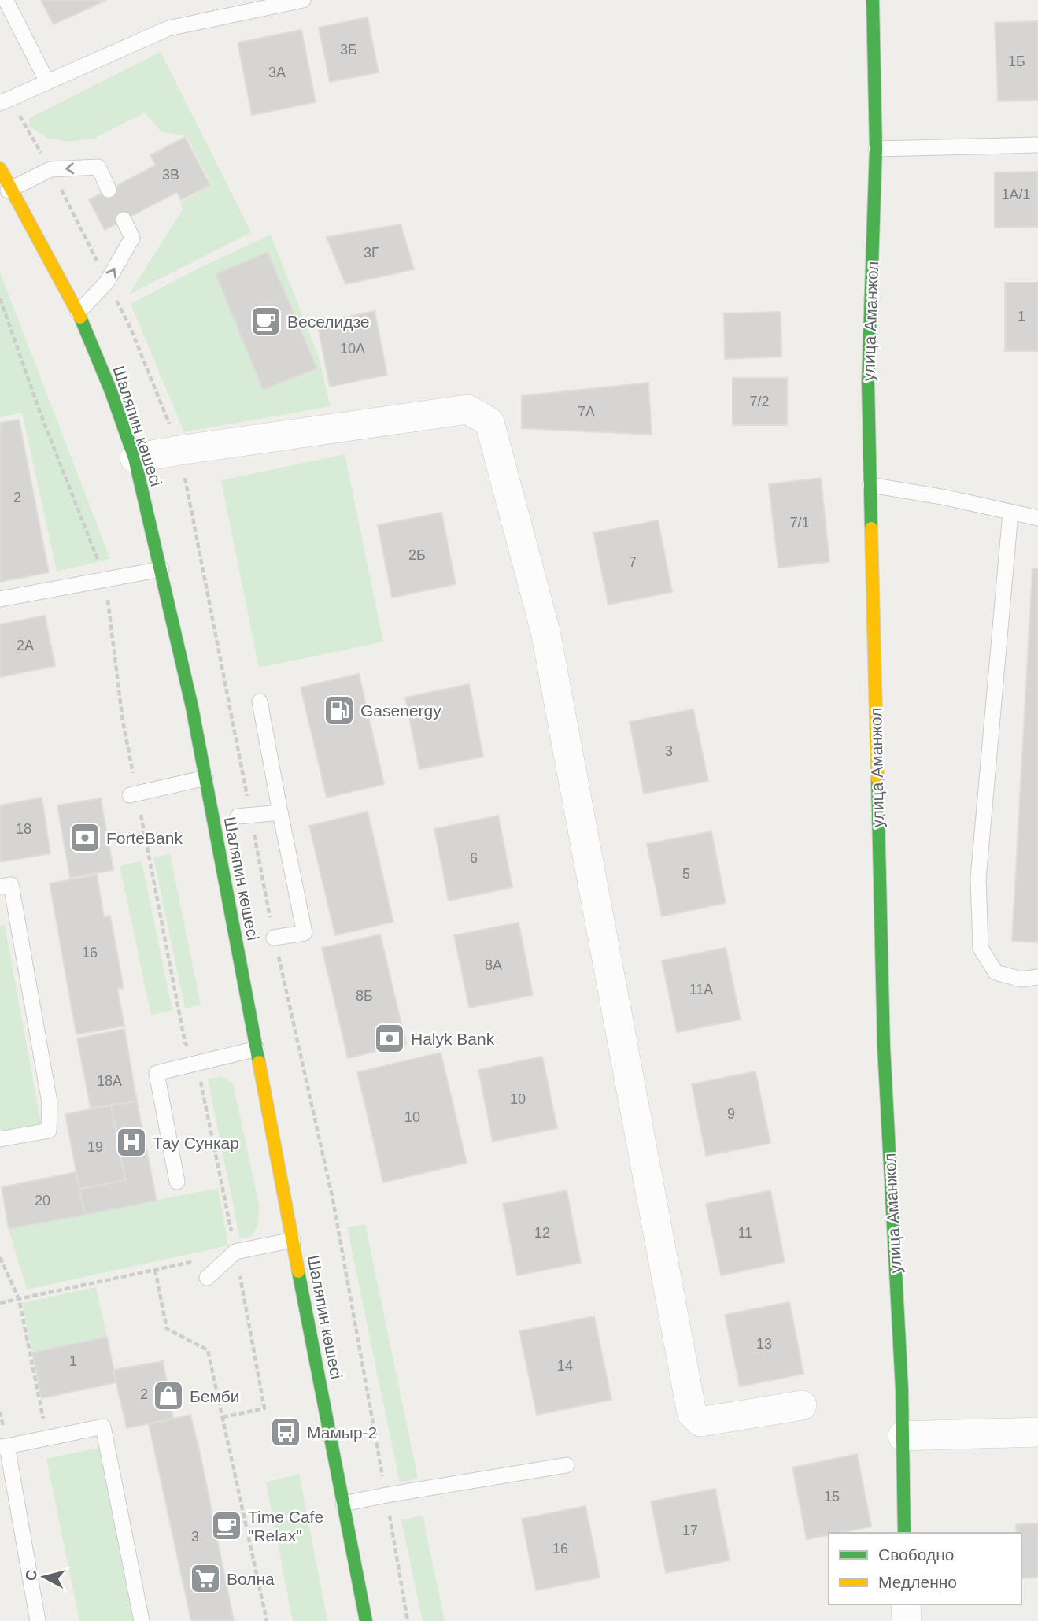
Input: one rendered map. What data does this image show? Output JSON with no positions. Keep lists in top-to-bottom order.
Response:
{
  "streets": {
    "street": ["улица Аманжол", "Шаляпин көшесі"]
  },
  "places": {
    "cafe": ["Веселидзе", "Time Cafe \"Relax\""],
    "fuel station": ["Gasenergy"],
    "bank": ["ForteBank", "Halyk Bank"],
    "hospital": ["Тау Сункар"],
    "shop": ["Бемби"],
    "bus stop": ["Мамыр-2"],
    "supermarket": ["Волна"]
  },
  "house_numbers": [
    "3Б",
    "1Б",
    "3А",
    "3В",
    "1А/1",
    "3Г",
    "1",
    "10А",
    "7/2",
    "7А",
    "2",
    "7/1",
    "2Б",
    "7",
    "2А",
    "3",
    "18",
    "6",
    "5",
    "16",
    "8А",
    "11А",
    "8Б",
    "18А",
    "10",
    "9",
    "10",
    "19",
    "20",
    "12",
    "11",
    "13",
    "1",
    "14",
    "2",
    "15",
    "17",
    "3",
    "16"
  ],
  "legend": ["Свободно", "Медленно"],
  "north": "left"
}
